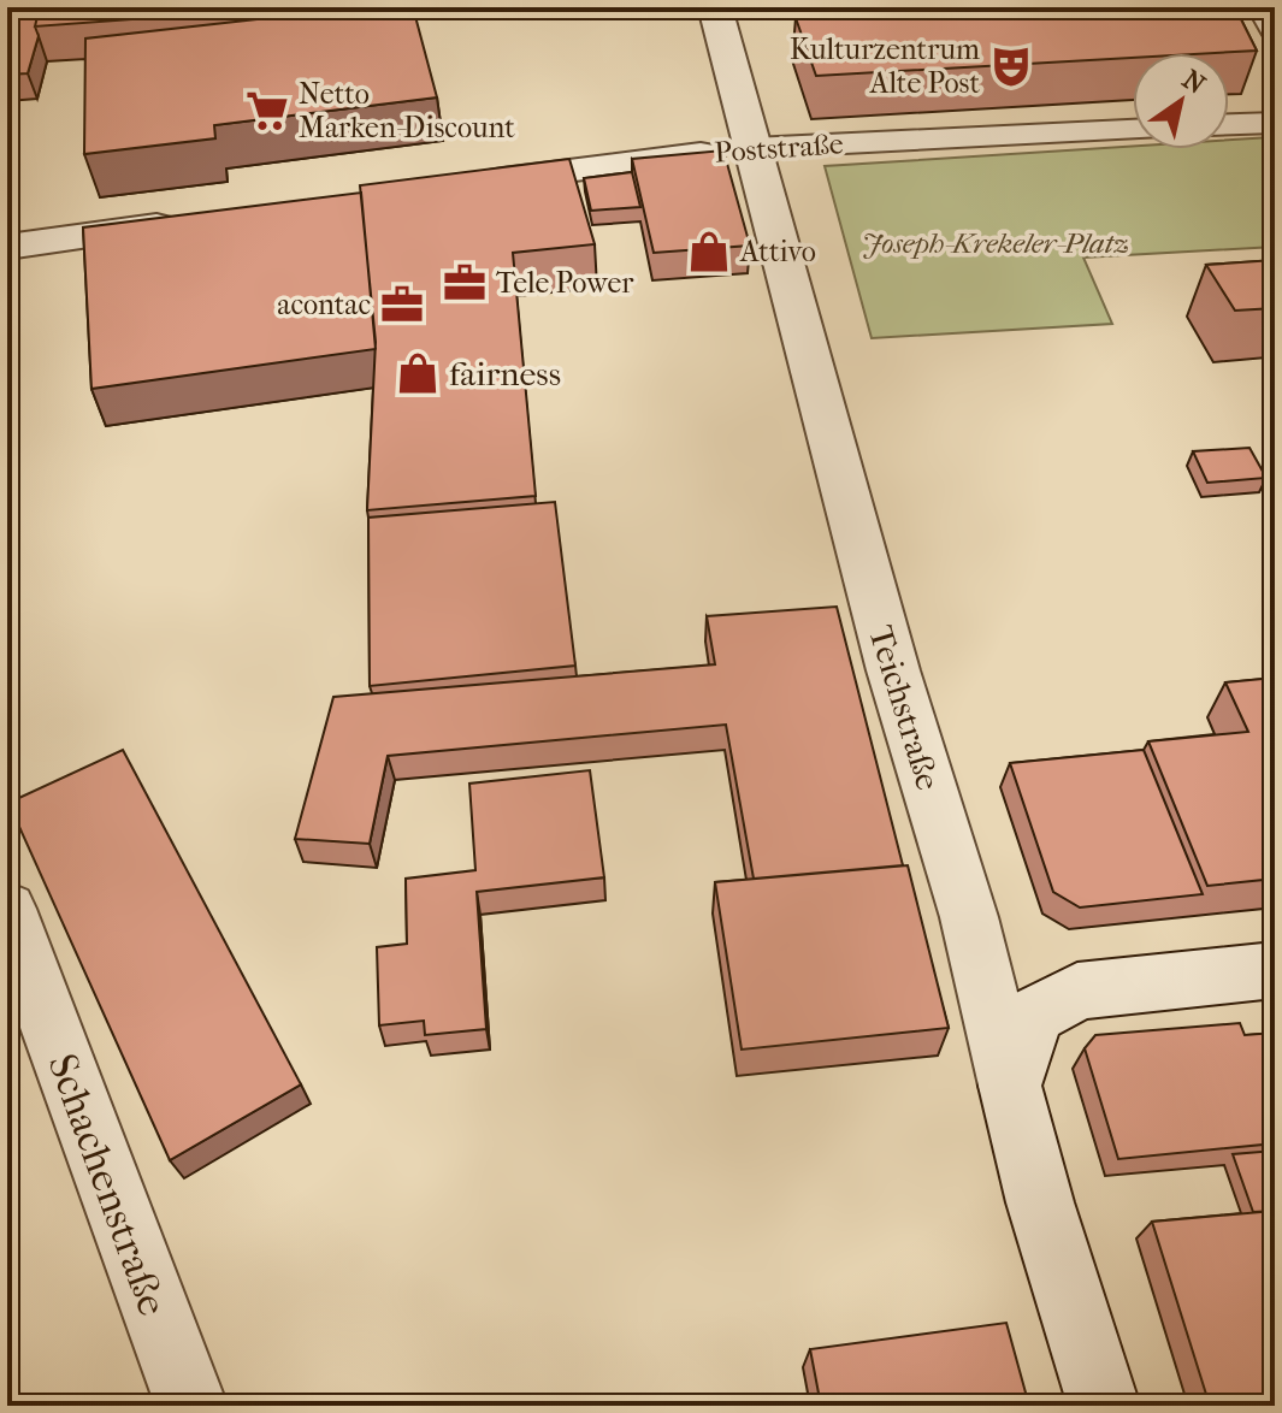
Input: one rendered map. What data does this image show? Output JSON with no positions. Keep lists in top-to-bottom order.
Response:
{
  "streets": {
    "street": ["Poststraße", "Teichstraße", "Schachenstraße"]
  },
  "crossings": [
    ["Poststraße", "Teichstraße"]
  ],
  "parks": ["Joseph-Krekeler-Platz"],
  "places": {
    "theatre": ["Kulturzentrum Alte Post"],
    "supermarket": ["Netto Marken-Discount"],
    "shop": ["Attivo", "fairness"],
    "office": ["Tele Power", "acontac"]
  },
  "north": "top right"
}
